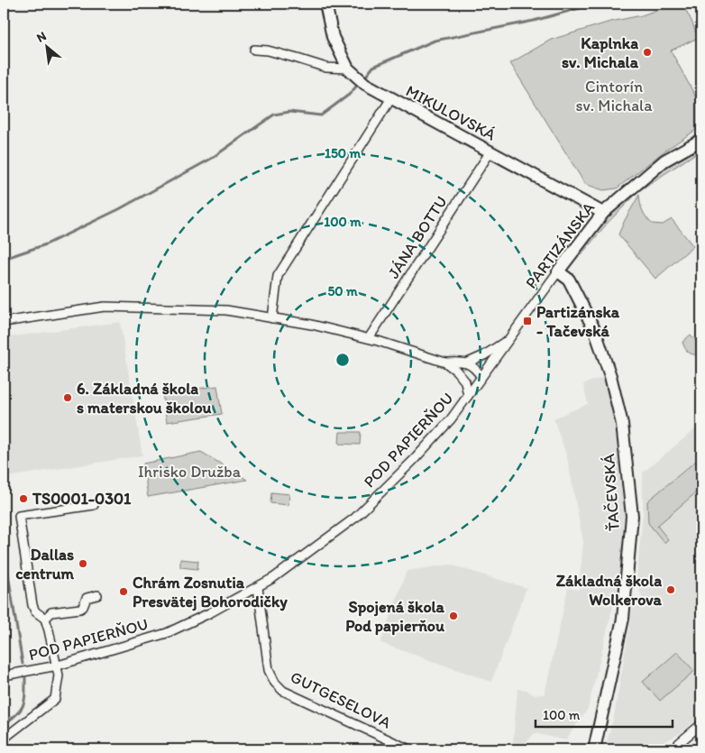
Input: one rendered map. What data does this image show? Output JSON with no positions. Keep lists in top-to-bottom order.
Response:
{
  "streets": {
    "street": [
      "MIKULOVSKÁ",
      "JÁNA BOTTU",
      "PARTIZÁNSKA",
      "POD PAPIERŇOU",
      "ŤAČEVSKÁ",
      "GUTGESELOVA"
    ]
  },
  "crossings": [
    ["MIKULOVSKÁ", "JÁNA BOTTU"],
    ["MIKULOVSKÁ", "PARTIZÁNSKA"],
    ["JÁNA BOTTU", "POD PAPIERŇOU"],
    ["PARTIZÁNSKA", "POD PAPIERŇOU"],
    ["PARTIZÁNSKA", "ŤAČEVSKÁ"],
    ["POD PAPIERŇOU", "GUTGESELOVA"]
  ],
  "parks": ["Cintorín sv. Michala", "Ihrisko Družba"],
  "places": {
    "other": [
      "Kaplnka sv. Michala",
      "6. Základná škola s materskou školou",
      "TS0001-0301",
      "Dallas centrum",
      "Základná škola Wolkerova",
      "Chrám Zosnutia Presvätej Bohorodičky",
      "Spojená škola Pod papierňou"
    ],
    "transit": ["Partizánska - Tačevská"]
  },
  "scale_bar": "100 m",
  "north": "top left",
  "rings": ["150 m", "100 m", "50 m"]
}
